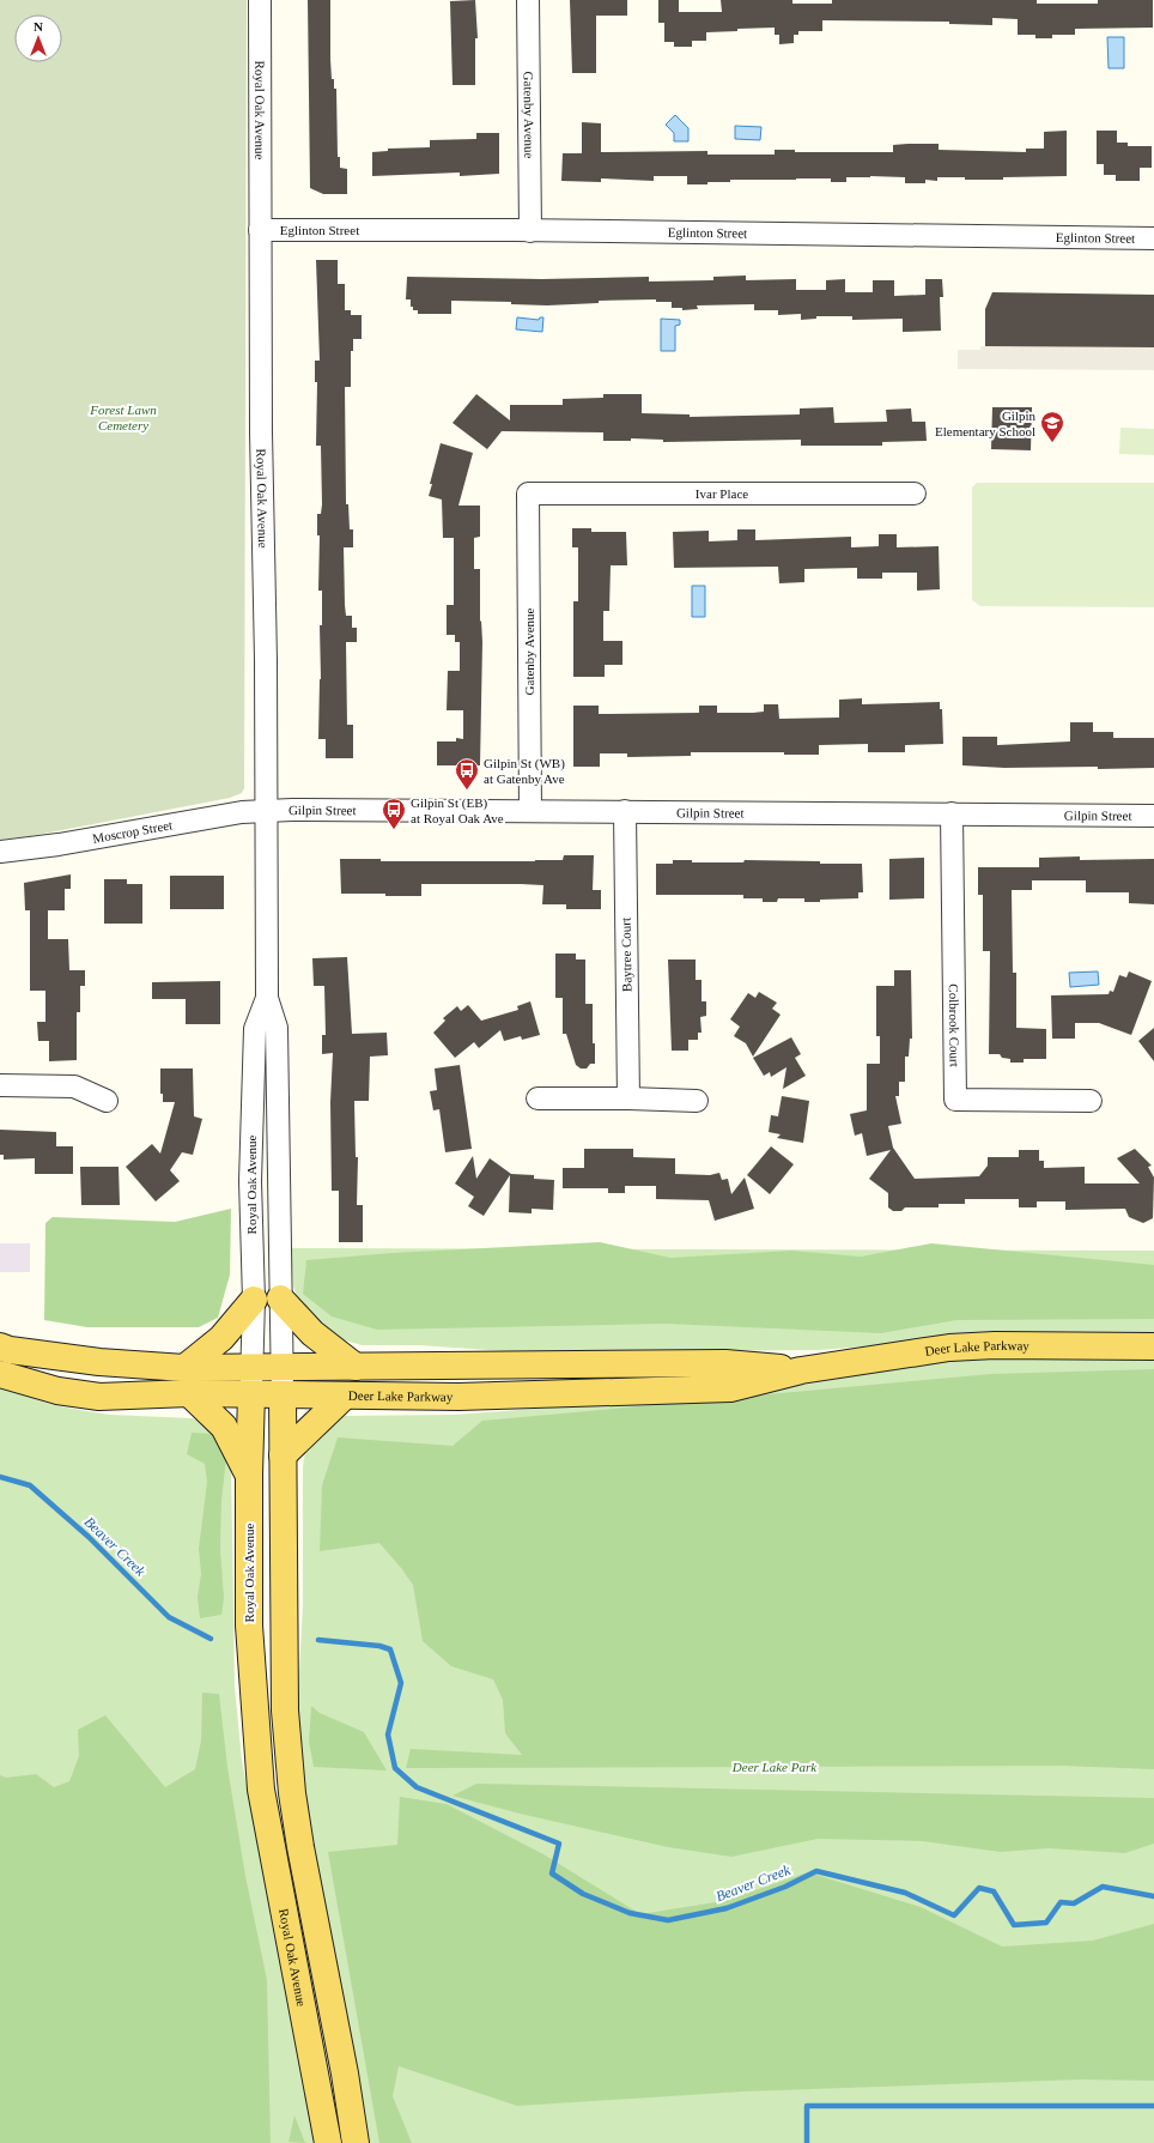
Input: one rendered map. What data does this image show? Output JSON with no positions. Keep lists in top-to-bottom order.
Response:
{
  "streets": {
    "main road": ["Royal Oak Avenue", "Deer Lake Parkway"],
    "street": [
      "Gatenby Avenue",
      "Eglinton Street",
      "Ivar Place",
      "Gilpin Street",
      "Moscrop Street",
      "Baytree Court",
      "Colbrook Court"
    ]
  },
  "crossings": [
    ["Royal Oak Avenue", "Eglinton Street"],
    ["Royal Oak Avenue", "Gilpin Street"],
    ["Royal Oak Avenue", "Moscrop Street"],
    ["Royal Oak Avenue", "Deer Lake Parkway"],
    ["Gatenby Avenue", "Eglinton Street"],
    ["Gatenby Avenue", "Ivar Place"],
    ["Gatenby Avenue", "Gilpin Street"],
    ["Gilpin Street", "Moscrop Street"],
    ["Gilpin Street", "Baytree Court"],
    ["Gilpin Street", "Colbrook Court"]
  ],
  "water": ["Beaver Creek"],
  "parks": ["Forest Lawn Cemetery", "Deer Lake Park"],
  "places": {
    "school or university": ["Gilpin Elementary School"],
    "bus stop": ["Gilpin St (WB) at Gatenby Ave", "Gilpin St (EB) at Royal Oak Ave"]
  },
  "north": "top"
}
